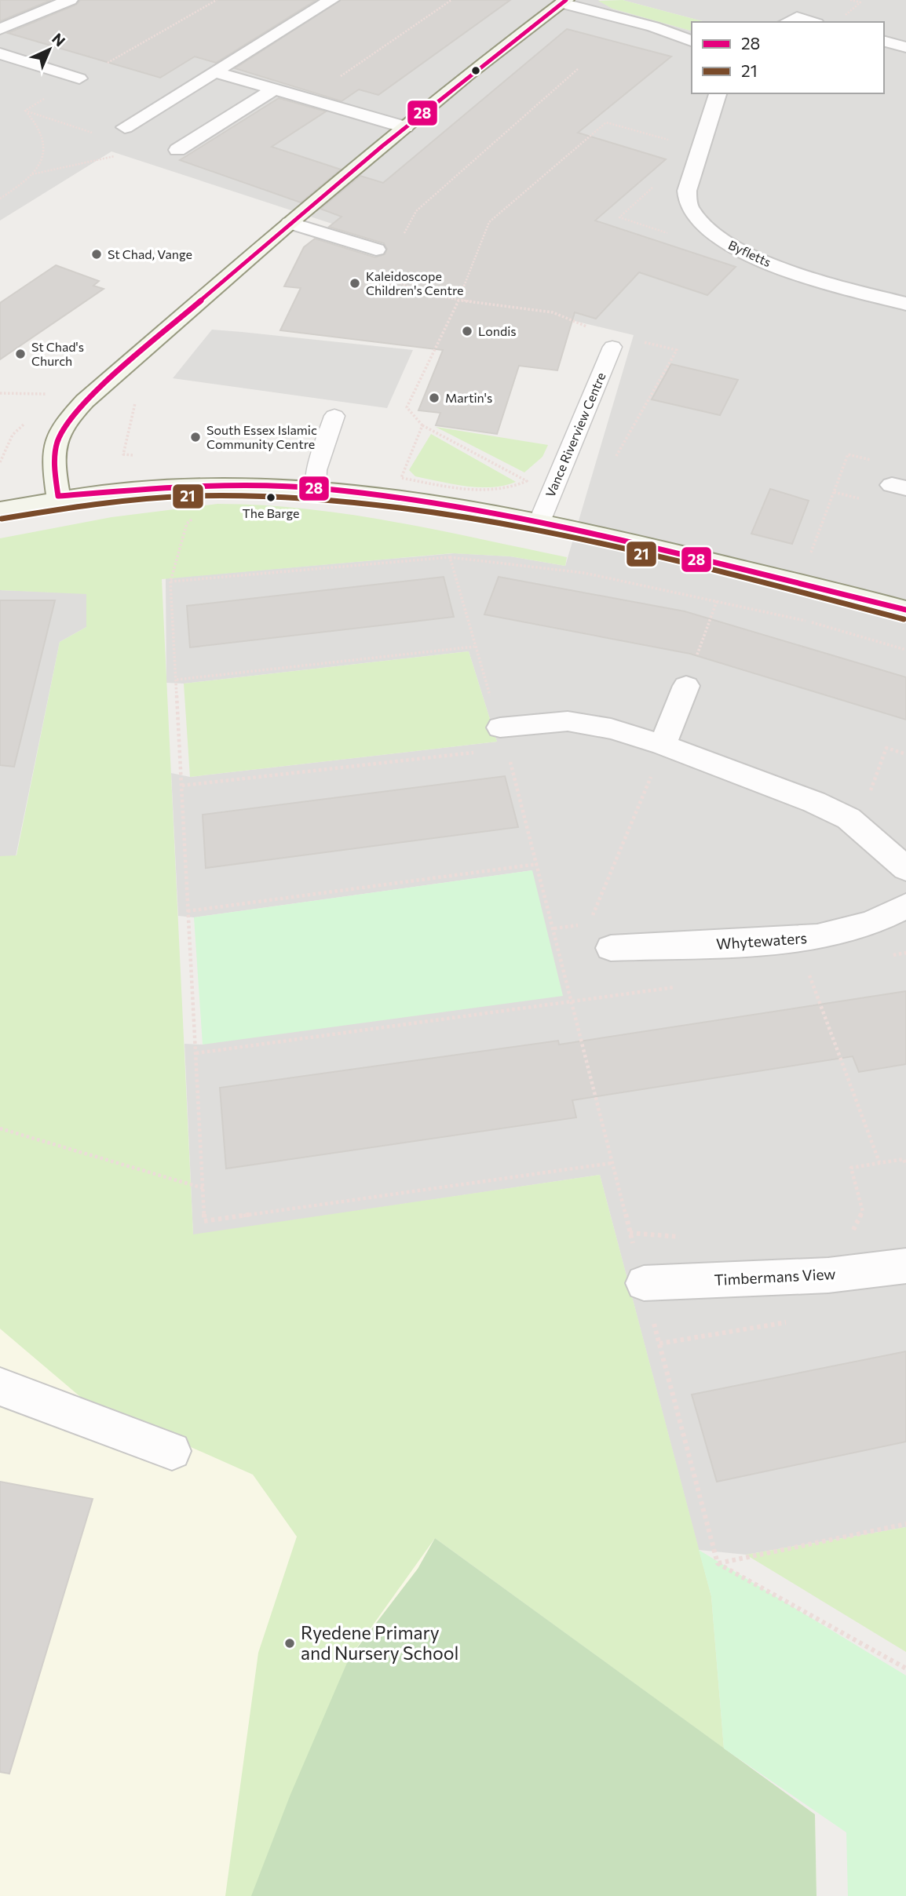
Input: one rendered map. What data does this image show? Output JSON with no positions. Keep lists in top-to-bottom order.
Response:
{
  "streets": {
    "street": ["Byfletts", "Whytewaters", "Timbermans View"],
    "lane": ["Vance Riverview Centre"]
  },
  "places": [
    "St Chad, Vange",
    "Kaleidoscope Children's Centre",
    "Londis",
    "St Chad's Church",
    "Martin's",
    "South Essex Islamic Community Centre",
    "The Barge",
    "Ryedene Primary and Nursery School"
  ],
  "lines": ["transit line 28", "transit line 21"],
  "legend": ["28", "21"],
  "north": "top right"
}
